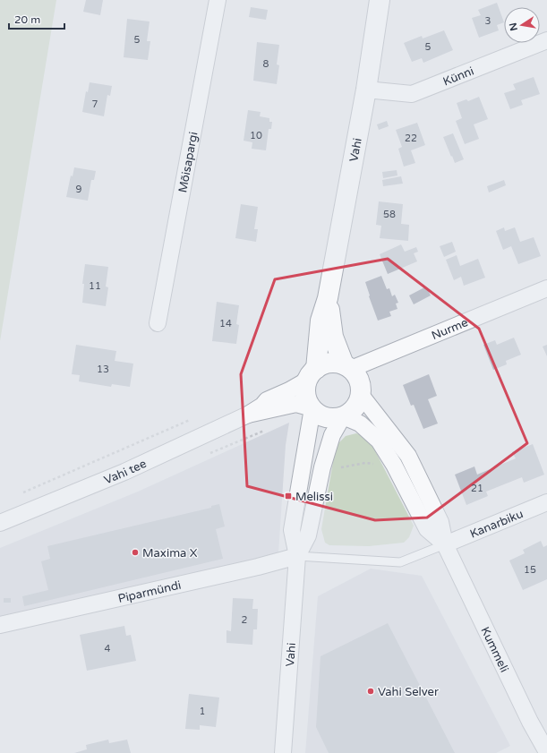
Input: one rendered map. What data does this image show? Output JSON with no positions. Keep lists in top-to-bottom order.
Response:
{
  "streets": {
    "street": [
      "Künni",
      "Vahi",
      "Mõisapargi",
      "Nurme",
      "Vahi tee",
      "Kanarbiku",
      "Piparmündi",
      "Kummeli"
    ]
  },
  "crossings": [
    ["Künni", "Vahi"],
    ["Vahi", "Nurme"],
    ["Vahi", "Vahi tee"],
    ["Vahi", "Piparmündi"],
    ["Vahi", "Kummeli"],
    ["Nurme", "Vahi tee"],
    ["Nurme", "Kummeli"],
    ["Vahi tee", "Kummeli"],
    ["Kanarbiku", "Kummeli"]
  ],
  "places": {
    "transit": ["Melissi"],
    "other": ["Maxima X", "Vahi Selver"]
  },
  "house_numbers": [
    "3",
    "5",
    "5",
    "8",
    "7",
    "10",
    "22",
    "9",
    "58",
    "11",
    "14",
    "13",
    "21",
    "15",
    "2",
    "4",
    "1"
  ],
  "scale_bar": "20 m",
  "north": "left"
}
